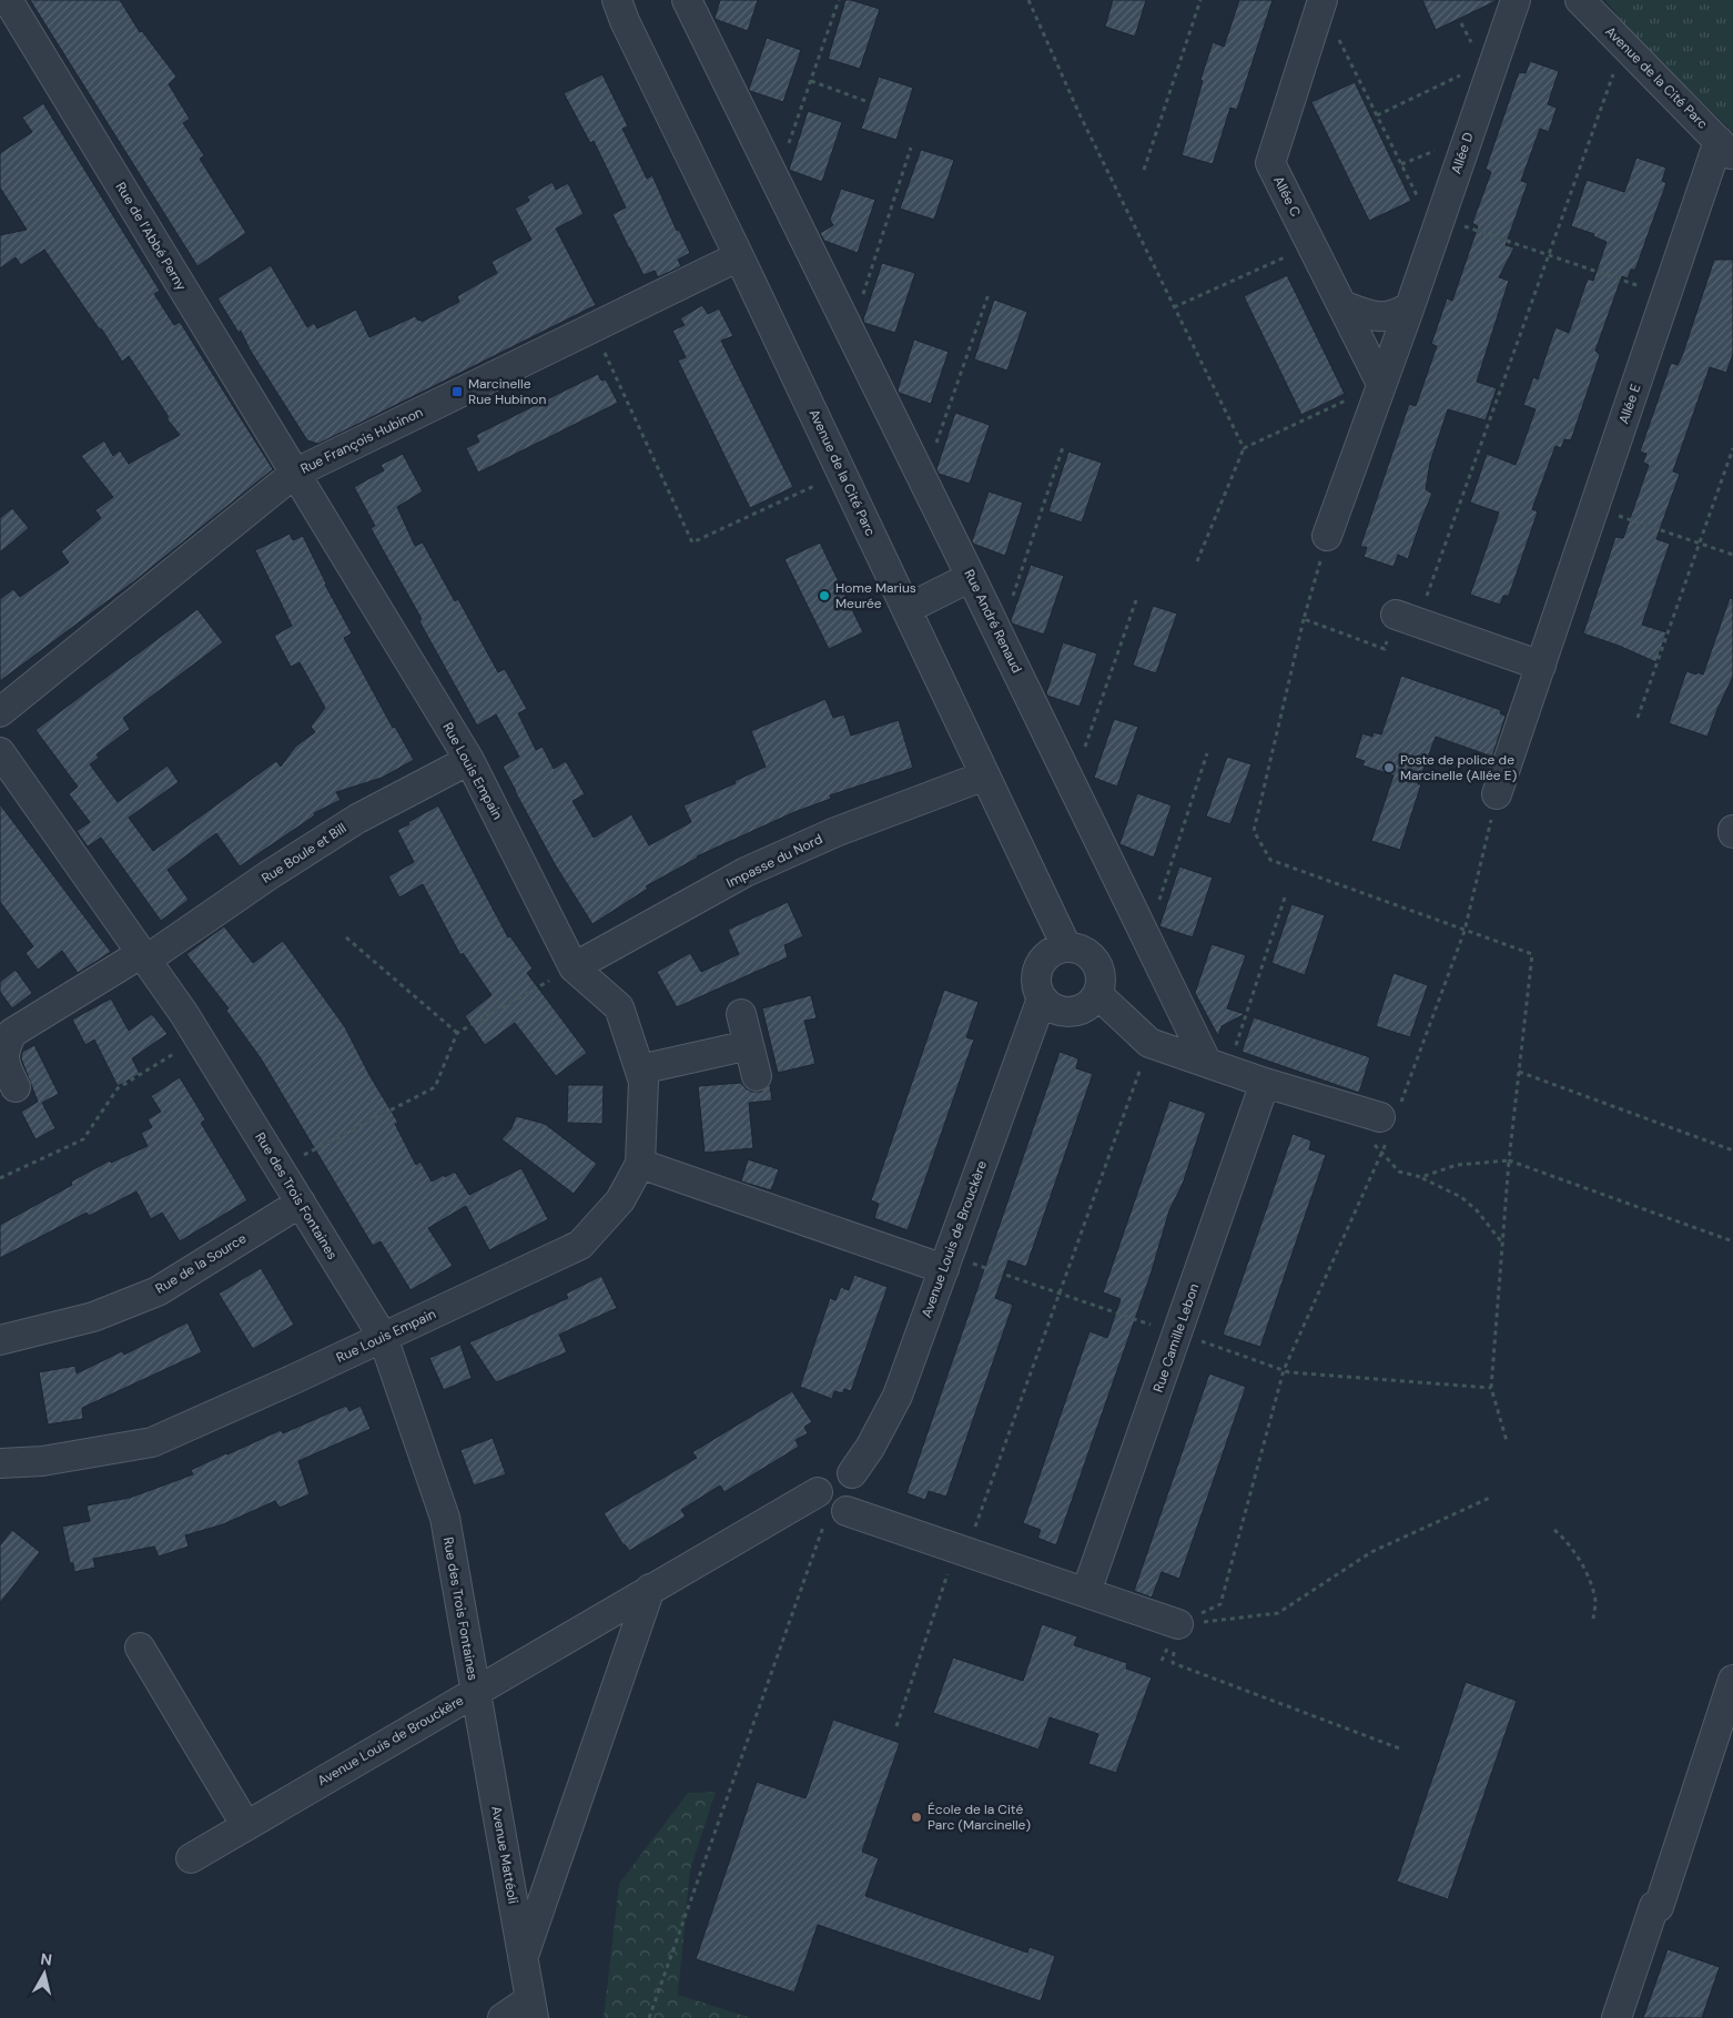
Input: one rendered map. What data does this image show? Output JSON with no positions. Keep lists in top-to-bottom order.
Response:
{
  "streets": {
    "street": [
      "Avenue de la Cité Parc",
      "Allée D",
      "Allée C",
      "Rue de l’Abbé Perny",
      "Allée E",
      "Rue François Hubinon",
      "Rue André Renaud",
      "Rue Louis Empain",
      "Rue Boule et Bill",
      "Impasse du Nord",
      "Rue des Trois Fontaines",
      "Avenue Louis de Brouckère",
      "Rue de la Source",
      "Rue Camille Lebon",
      "Avenue Mattéoli"
    ]
  },
  "crossings": [
    ["Avenue de la Cité Parc", "Allée E"],
    ["Avenue de la Cité Parc", "Rue François Hubinon"],
    ["Avenue de la Cité Parc", "Impasse du Nord"],
    ["Avenue de la Cité Parc", "Avenue Louis de Brouckère"],
    ["Allée D", "Allée C"],
    ["Rue de l’Abbé Perny", "Rue François Hubinon"],
    ["Rue de l’Abbé Perny", "Rue Louis Empain"],
    ["Rue François Hubinon", "Rue Louis Empain"],
    ["Rue Louis Empain", "Rue Boule et Bill"],
    ["Rue Louis Empain", "Impasse du Nord"],
    ["Rue Louis Empain", "Rue des Trois Fontaines"],
    ["Rue Boule et Bill", "Rue des Trois Fontaines"],
    ["Rue des Trois Fontaines", "Avenue Louis de Brouckère"],
    ["Rue des Trois Fontaines", "Rue de la Source"],
    ["Rue des Trois Fontaines", "Avenue Mattéoli"],
    ["Avenue Louis de Brouckère", "Avenue Mattéoli"]
  ],
  "places": {
    "transit": ["Marcinelle Rue Hubinon"],
    "other": ["Home Marius Meurée", "Poste de police de Marcinelle (Allée E)", "École de la Cité Parc (Marcinelle)"]
  },
  "north": "top"
}
